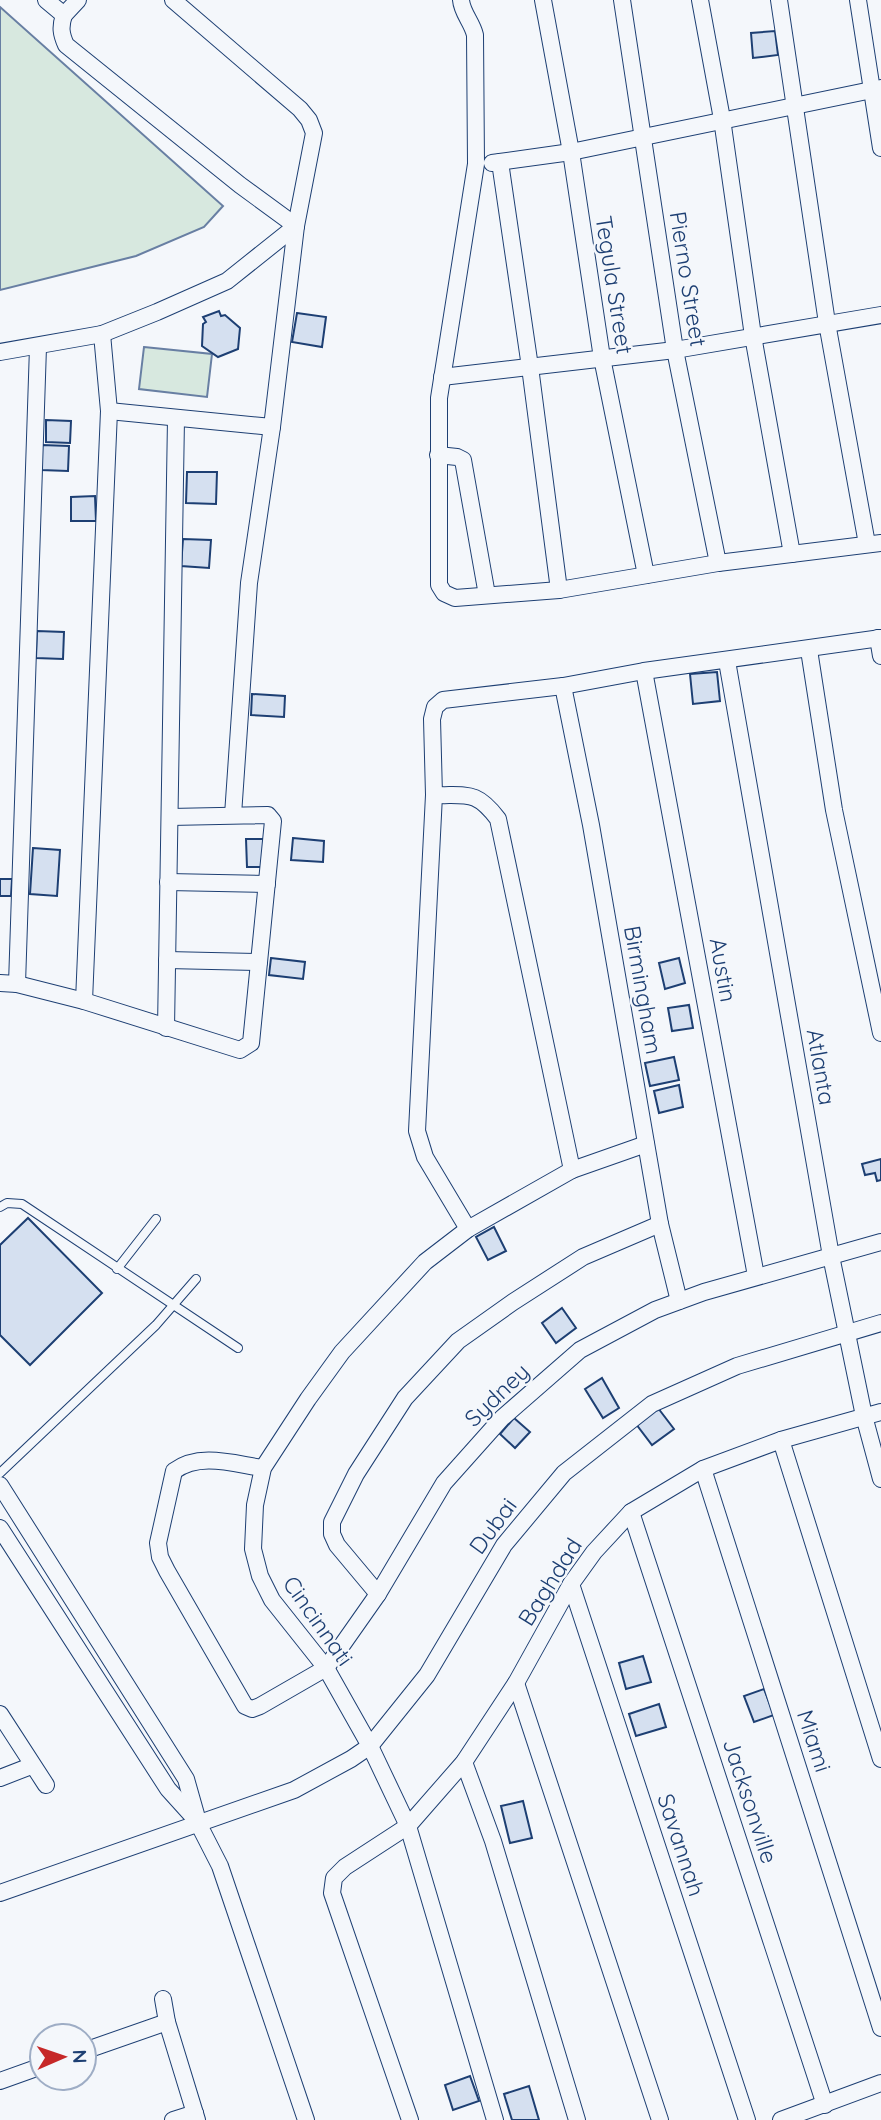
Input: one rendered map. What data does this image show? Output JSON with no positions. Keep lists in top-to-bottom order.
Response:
{
  "streets": {
    "street": [
      "Pierno Street",
      "Tegula Street",
      "Austin",
      "Birmingham",
      "Atlanta",
      "Sydney",
      "Dubai",
      "Baghdad",
      "Cincinnati",
      "Miami",
      "Jacksonville",
      "Savannah"
    ]
  },
  "crossings": [
    ["Austin", "Sydney"],
    ["Birmingham", "Sydney"],
    ["Birmingham", "Cincinnati"],
    ["Atlanta", "Sydney"],
    ["Atlanta", "Dubai"],
    ["Atlanta", "Baghdad"],
    ["Sydney", "Cincinnati"],
    ["Dubai", "Cincinnati"],
    ["Baghdad", "Cincinnati"],
    ["Baghdad", "Miami"],
    ["Baghdad", "Jacksonville"],
    ["Baghdad", "Savannah"]
  ],
  "north": "right"
}
